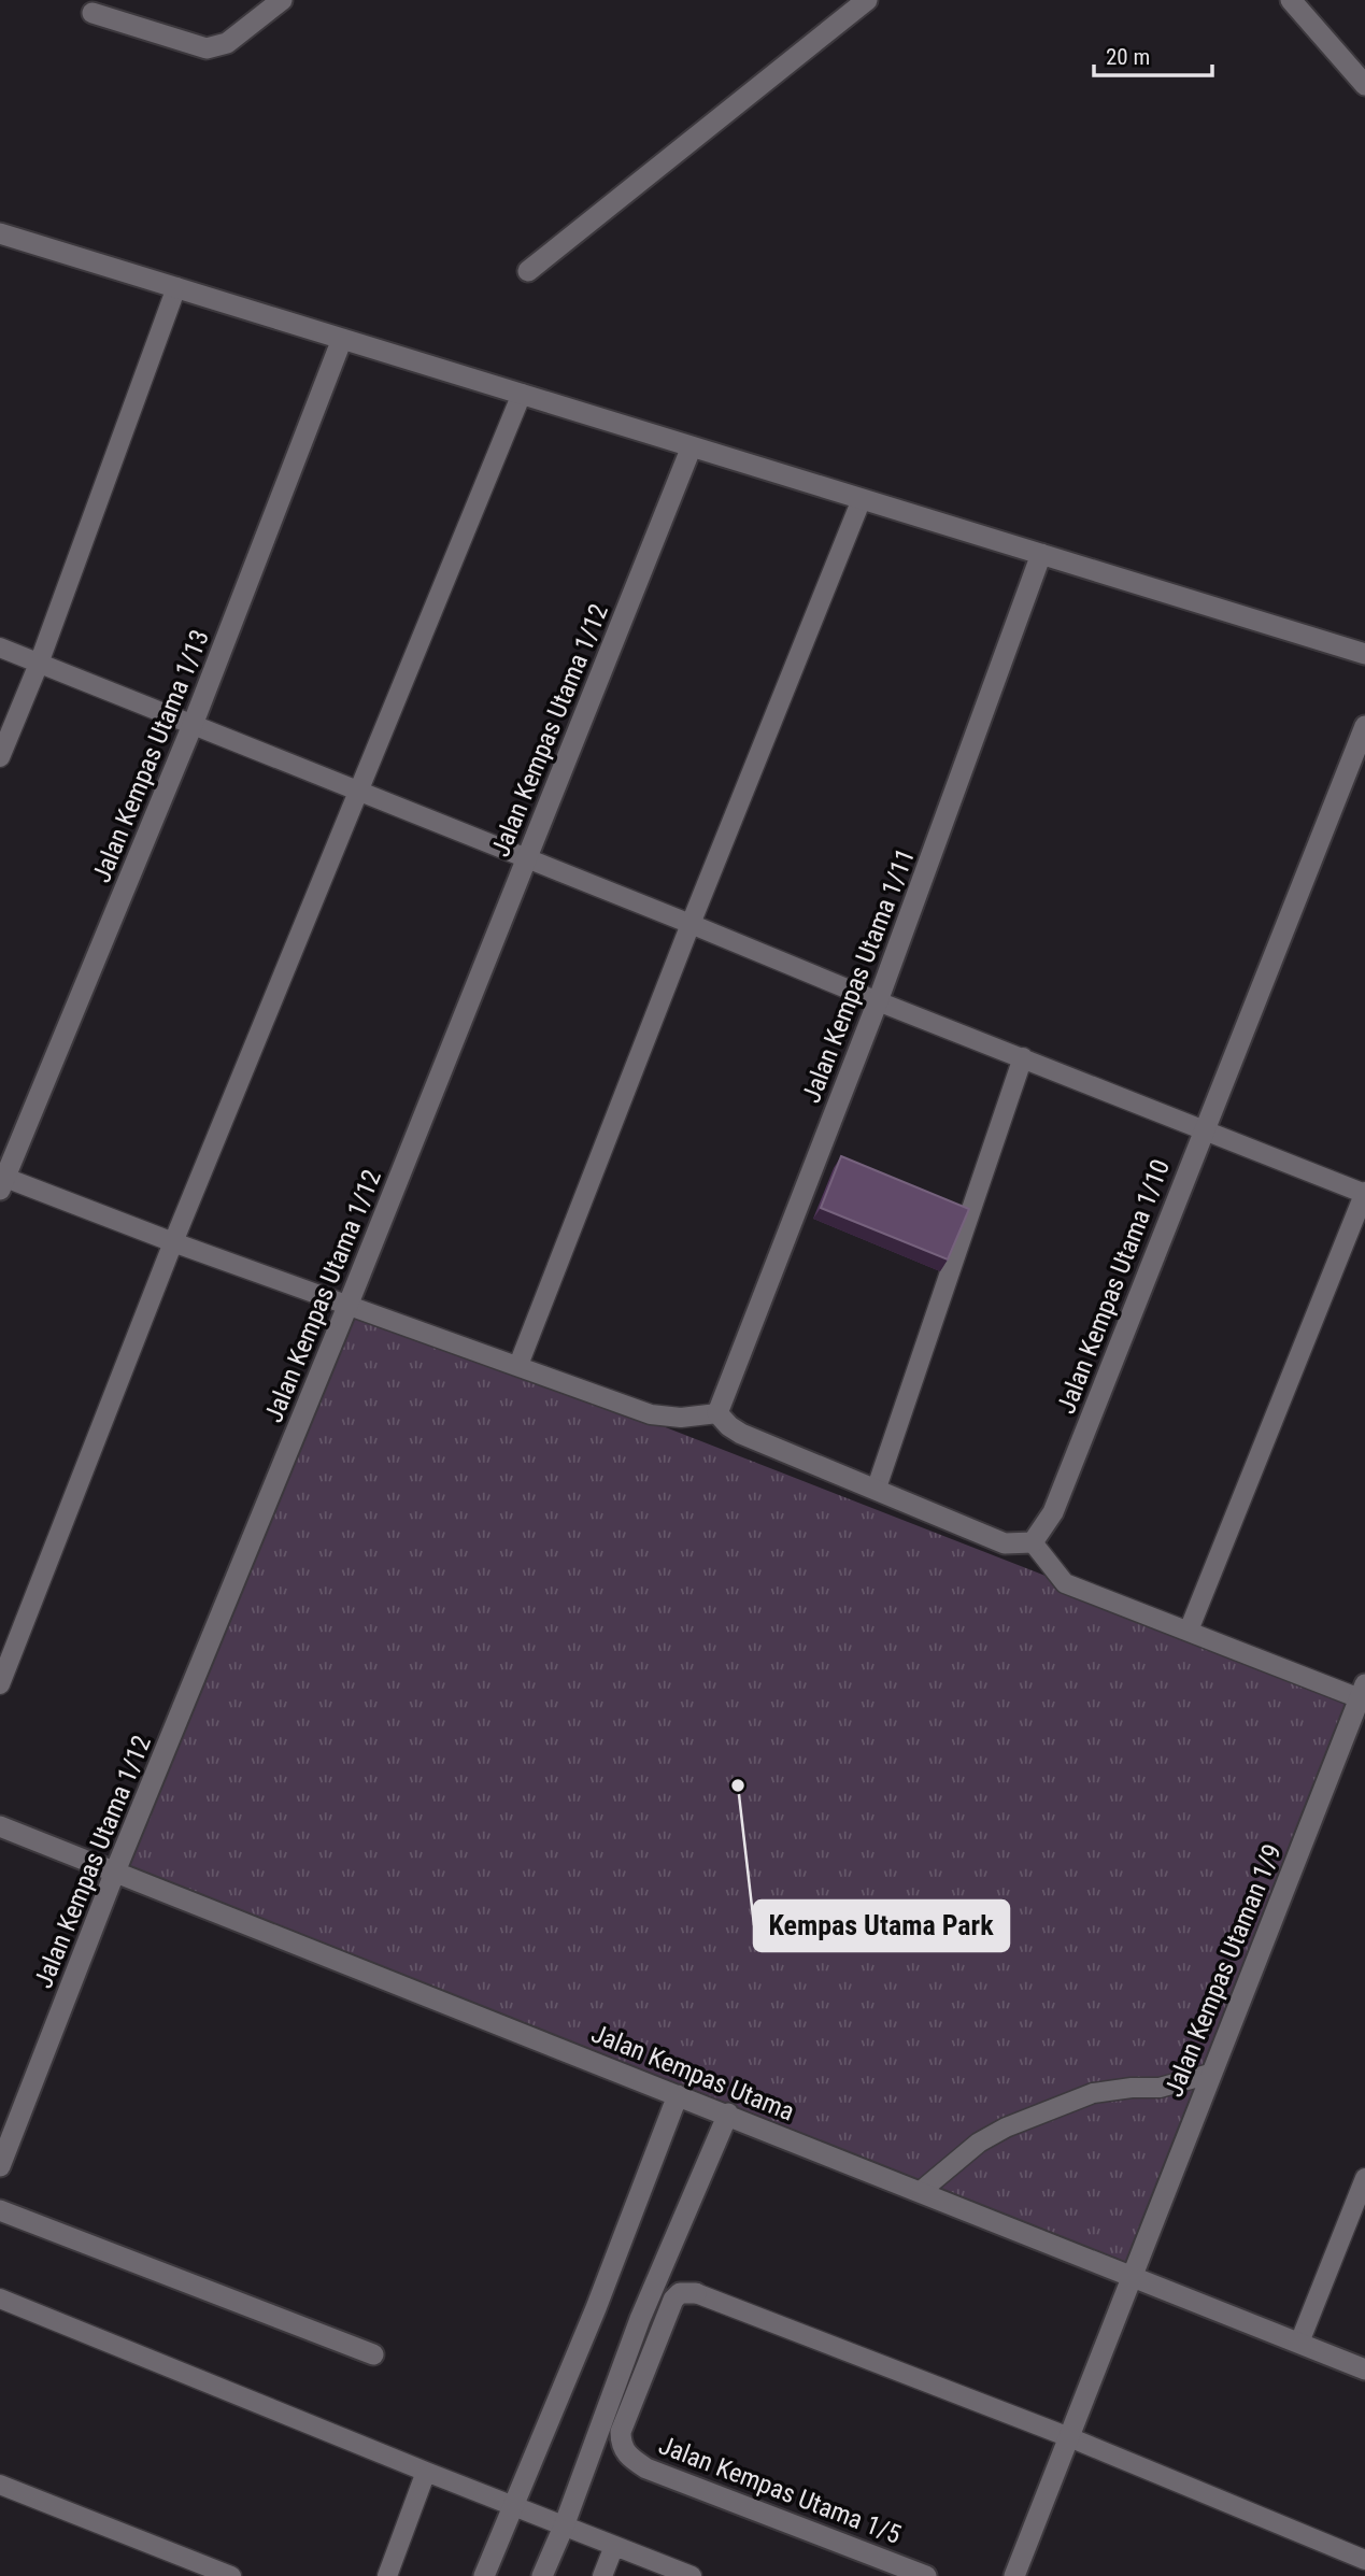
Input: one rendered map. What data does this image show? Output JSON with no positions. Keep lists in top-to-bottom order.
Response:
{
  "streets": {
    "street": [
      "Jalan Kempas Utama 1/12",
      "Jalan Kempas Utama 1/13",
      "Jalan Kempas Utama 1/11",
      "Jalan Kempas Utama 1/10",
      "Jalan Kempas Utaman 1/9",
      "Jalan Kempas Utama",
      "Jalan Kempas Utama 1/5"
    ]
  },
  "crossings": [
    ["Jalan Kempas Utama 1/12", "Jalan Kempas Utama"],
    ["Jalan Kempas Utaman 1/9", "Jalan Kempas Utama"]
  ],
  "places": ["Kempas Utama Park"],
  "scale_bar": "20 m"
}
